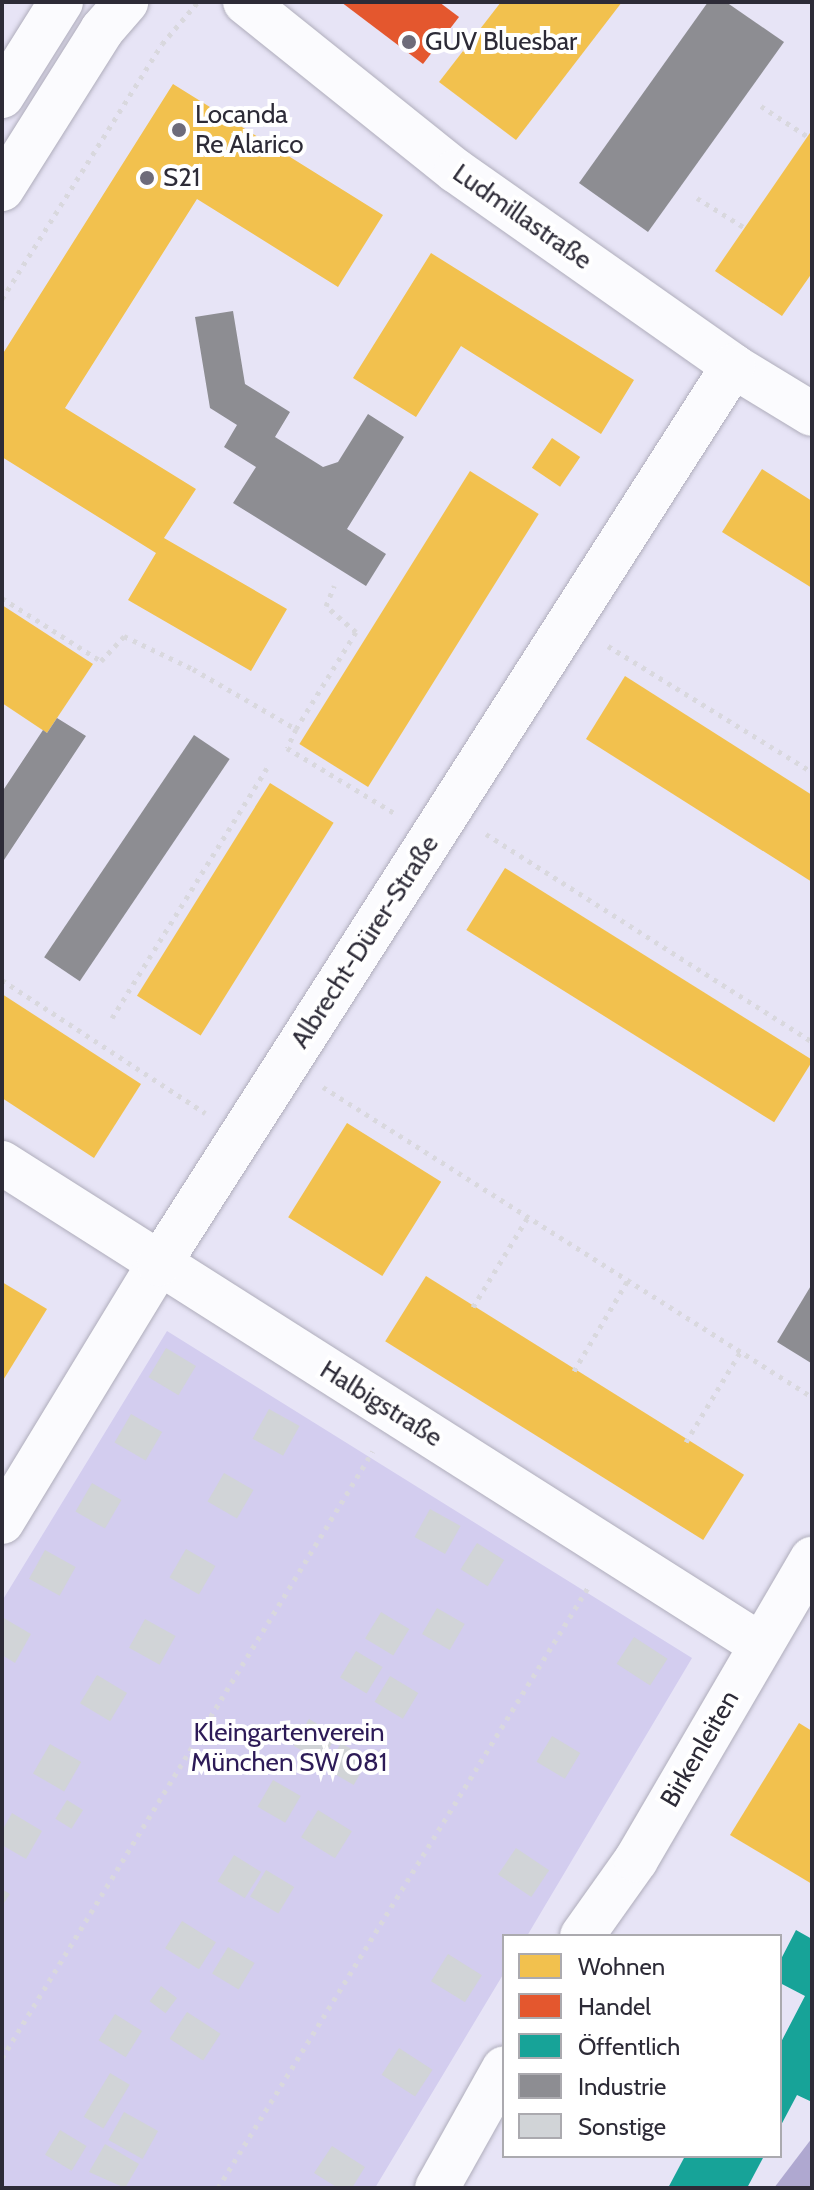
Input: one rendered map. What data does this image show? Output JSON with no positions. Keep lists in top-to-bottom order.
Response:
{
  "streets": {
    "street": [
      "Ludmillastraße",
      "Albrecht-Dürer-Straße",
      "Halbigstraße",
      "Birkenleiten"
    ]
  },
  "crossings": [
    ["Ludmillastraße", "Albrecht-Dürer-Straße"],
    ["Albrecht-Dürer-Straße", "Halbigstraße"],
    ["Halbigstraße", "Birkenleiten"]
  ],
  "parks": ["Kleingartenverein München SW 081"],
  "places": ["GUV Bluesbar", "Locanda Re Alarico", "S21"],
  "legend": [
    "Wohnen",
    "Handel",
    "Öffentlich",
    "Industrie",
    "Sonstige"
  ]
}
